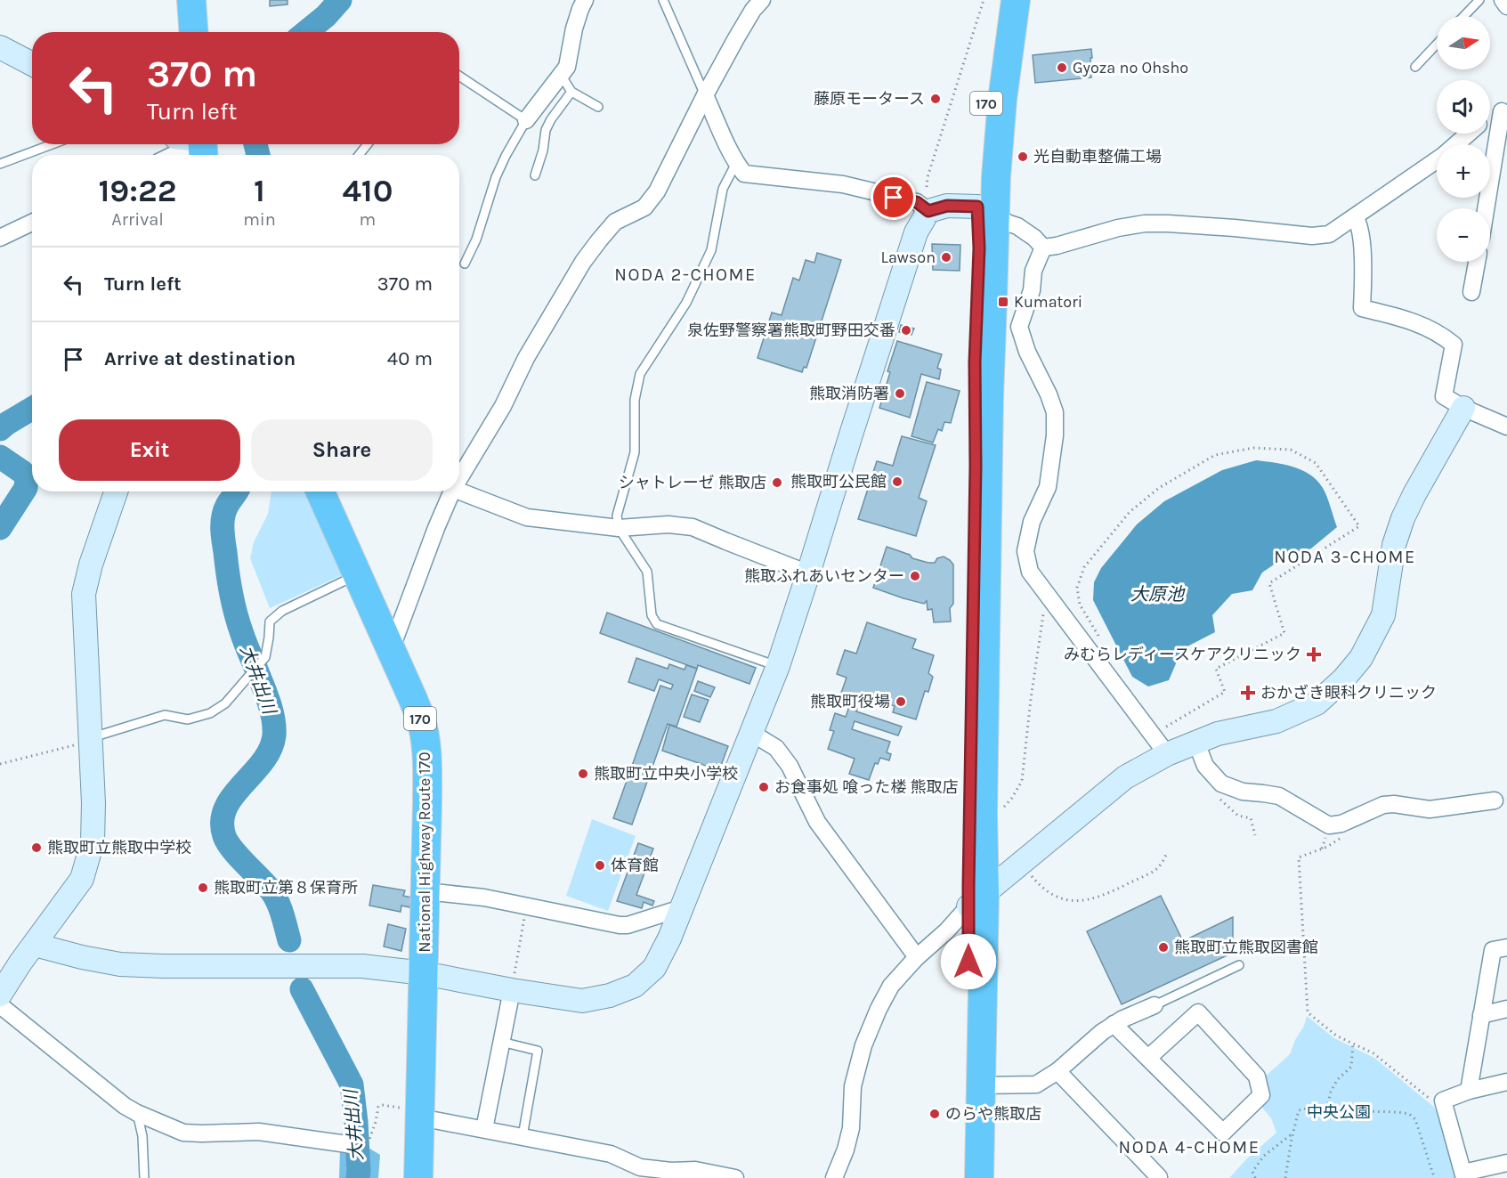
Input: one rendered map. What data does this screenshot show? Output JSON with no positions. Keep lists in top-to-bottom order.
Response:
{
  "streets": {
    "highway": ["170", "National Highway Route 170"]
  },
  "districts": ["NODA 2-CHOME", "NODA 3-CHOME", "NODA 4-CHOME"],
  "water": ["大原池", "大井出川"],
  "parks": ["中央公園"],
  "places": {
    "other": [
      "Gyoza no Ohsho",
      "藤原モータース",
      "光自動車整備工場",
      "Lawson",
      "泉佐野警察署熊取町野田交番",
      "熊取消防署",
      "熊取町公民館",
      "シャトレーゼ 熊取店",
      "熊取ふれあいセンター",
      "熊取町役場",
      "熊取町立中央小学校",
      "お食事処 喰った楼 熊取店",
      "熊取町立熊取中学校",
      "体育館",
      "熊取町立第８保育所",
      "熊取町立熊取図書館",
      "のらや熊取店"
    ],
    "transit": ["Kumatori"],
    "health": ["みむらレディースケアクリニック", "おかざき眼科クリニック"]
  },
  "north": "right",
  "page": {
    "map_buttons": ["+", "−"],
    "turn": ["370 m", "Turn left"],
    "eta": [
      "19:22",
      "Arrival",
      "1",
      "min",
      "410",
      "m"
    ],
    "list": [
      {
        "name": "Turn left",
        "value": "370 m"
      },
      {
        "name": "Arrive at destination",
        "value": "40 m"
      }
    ],
    "buttons": ["Exit", "Share"]
  }
}
